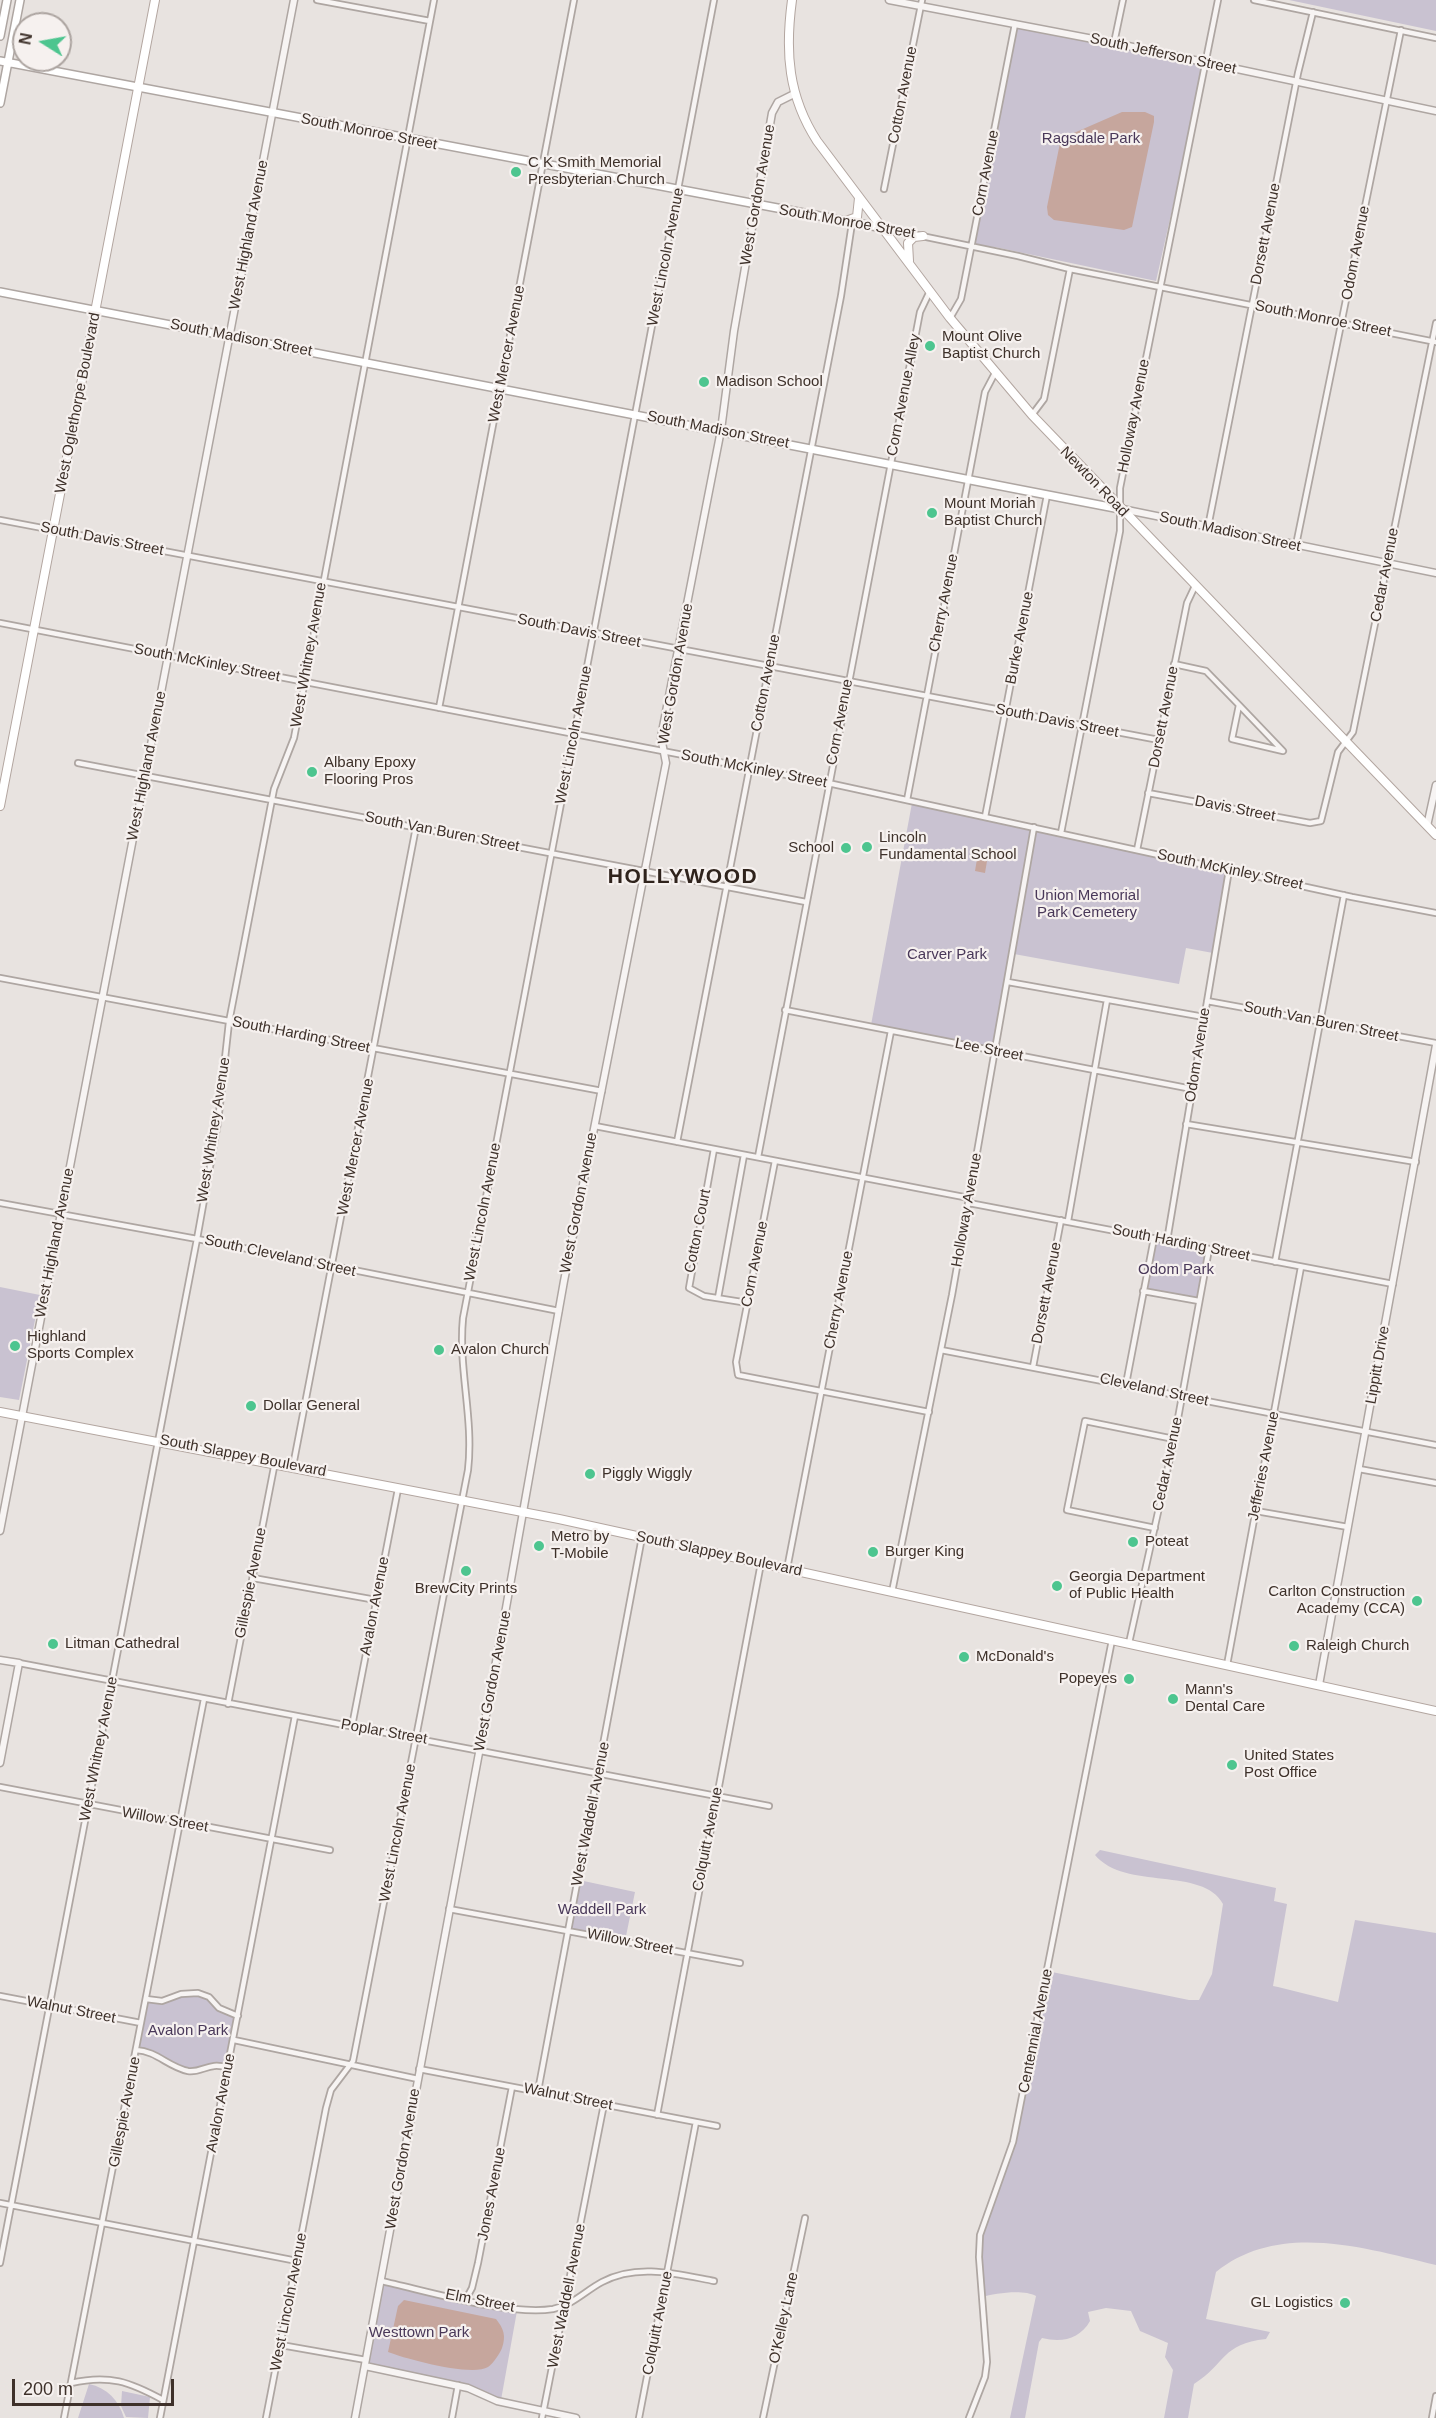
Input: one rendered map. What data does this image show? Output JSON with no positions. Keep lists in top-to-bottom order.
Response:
{
  "streets": {
    "main road": [
      "South Monroe Street",
      "South Madison Street",
      "West Oglethorpe Boulevard",
      "Newton Road",
      "South Slappey Boulevard"
    ],
    "street": [
      "South Jefferson Street",
      "Cotton Avenue",
      "Corn Avenue",
      "West Gordon Avenue",
      "Dorsett Avenue",
      "West Highland Avenue",
      "Odom Avenue",
      "West Lincoln Avenue",
      "West Mercer Avenue",
      "Corn Avenue Alley",
      "Holloway Avenue",
      "South Davis Street",
      "Cedar Avenue",
      "Cherry Avenue",
      "Burke Avenue",
      "West Whitney Avenue",
      "South McKinley Street",
      "Davis Street",
      "South Van Buren Street",
      "South Harding Street",
      "Lee Street",
      "Cotton Court",
      "South Cleveland Street",
      "Lippitt Drive",
      "Cleveland Street",
      "Jefferies Avenue",
      "Gillespie Avenue",
      "Avalon Avenue",
      "Poplar Street",
      "West Waddell Avenue",
      "Willow Street",
      "Colquitt Avenue",
      "Walnut Street",
      "Centennial Avenue",
      "Jones Avenue",
      "Elm Street",
      "O'Kelley Lane"
    ]
  },
  "crossings": [
    ["South Jefferson Street", "Cotton Avenue"],
    ["South Jefferson Street", "Corn Avenue"],
    ["South Jefferson Street", "Dorsett Avenue"],
    ["South Jefferson Street", "Odom Avenue"],
    ["South Jefferson Street", "Holloway Avenue"],
    ["Cotton Avenue", "South Monroe Street"],
    ["Cotton Avenue", "South Madison Street"],
    ["Cotton Avenue", "South Davis Street"],
    ["Cotton Avenue", "South McKinley Street"],
    ["Cotton Avenue", "South Van Buren Street"],
    ["Cotton Avenue", "South Harding Street"],
    ["South Monroe Street", "Corn Avenue"],
    ["South Monroe Street", "West Gordon Avenue"],
    ["South Monroe Street", "Dorsett Avenue"],
    ["South Monroe Street", "West Highland Avenue"],
    ["South Monroe Street", "Odom Avenue"],
    ["South Monroe Street", "West Lincoln Avenue"],
    ["South Monroe Street", "West Mercer Avenue"],
    ["South Monroe Street", "West Oglethorpe Boulevard"],
    ["South Monroe Street", "Holloway Avenue"],
    ["South Monroe Street", "Newton Road"],
    ["South Monroe Street", "Cedar Avenue"],
    ["South Monroe Street", "West Whitney Avenue"],
    ["Corn Avenue", "South Madison Street"],
    ["Corn Avenue", "Corn Avenue Alley"],
    ["Corn Avenue", "Newton Road"],
    ["Corn Avenue", "South Davis Street"],
    ["Corn Avenue", "Cherry Avenue"],
    ["Corn Avenue", "South McKinley Street"],
    ["Corn Avenue", "South Van Buren Street"],
    ["Corn Avenue", "South Harding Street"],
    ["Corn Avenue", "Lee Street"],
    ["Corn Avenue", "Cotton Court"],
    ["West Gordon Avenue", "South Madison Street"],
    ["West Gordon Avenue", "Newton Road"],
    ["West Gordon Avenue", "South Davis Street"],
    ["West Gordon Avenue", "South McKinley Street"],
    ["West Gordon Avenue", "South Van Buren Street"],
    ["West Gordon Avenue", "South Harding Street"],
    ["West Gordon Avenue", "South Cleveland Street"],
    ["West Gordon Avenue", "South Slappey Boulevard"],
    ["West Gordon Avenue", "Poplar Street"],
    ["West Gordon Avenue", "Willow Street"],
    ["West Gordon Avenue", "Walnut Street"],
    ["West Gordon Avenue", "Elm Street"],
    ["Dorsett Avenue", "South Madison Street"],
    ["Dorsett Avenue", "Newton Road"],
    ["Dorsett Avenue", "South Davis Street"],
    ["Dorsett Avenue", "South McKinley Street"],
    ["Dorsett Avenue", "Davis Street"],
    ["Dorsett Avenue", "South Harding Street"],
    ["Dorsett Avenue", "Cleveland Street"],
    ["West Highland Avenue", "South Madison Street"],
    ["West Highland Avenue", "South Davis Street"],
    ["West Highland Avenue", "South McKinley Street"],
    ["West Highland Avenue", "South Van Buren Street"],
    ["West Highland Avenue", "South Harding Street"],
    ["West Highland Avenue", "South Cleveland Street"],
    ["West Highland Avenue", "South Slappey Boulevard"],
    ["Odom Avenue", "South Madison Street"],
    ["Odom Avenue", "South McKinley Street"],
    ["Odom Avenue", "South Van Buren Street"],
    ["Odom Avenue", "South Harding Street"],
    ["Odom Avenue", "Lee Street"],
    ["West Lincoln Avenue", "South Madison Street"],
    ["West Lincoln Avenue", "South Davis Street"],
    ["West Lincoln Avenue", "South McKinley Street"],
    ["West Lincoln Avenue", "South Van Buren Street"],
    ["West Lincoln Avenue", "South Harding Street"],
    ["West Lincoln Avenue", "South Cleveland Street"],
    ["West Lincoln Avenue", "South Slappey Boulevard"],
    ["West Lincoln Avenue", "Poplar Street"],
    ["South Madison Street", "West Mercer Avenue"],
    ["South Madison Street", "Corn Avenue Alley"],
    ["South Madison Street", "West Oglethorpe Boulevard"],
    ["South Madison Street", "Holloway Avenue"],
    ["South Madison Street", "Newton Road"],
    ["South Madison Street", "Cedar Avenue"],
    ["South Madison Street", "Cherry Avenue"],
    ["South Madison Street", "Burke Avenue"],
    ["South Madison Street", "West Whitney Avenue"],
    ["West Mercer Avenue", "South Davis Street"],
    ["West Mercer Avenue", "South McKinley Street"],
    ["West Mercer Avenue", "South Van Buren Street"],
    ["West Mercer Avenue", "South Harding Street"],
    ["West Mercer Avenue", "South Cleveland Street"],
    ["West Mercer Avenue", "South Slappey Boulevard"],
    ["Corn Avenue Alley", "Newton Road"],
    ["West Oglethorpe Boulevard", "South Davis Street"],
    ["West Oglethorpe Boulevard", "South McKinley Street"],
    ["Holloway Avenue", "Newton Road"],
    ["Holloway Avenue", "South Davis Street"],
    ["Holloway Avenue", "South McKinley Street"],
    ["Holloway Avenue", "South Harding Street"],
    ["Holloway Avenue", "Lee Street"],
    ["Holloway Avenue", "Cleveland Street"],
    ["Holloway Avenue", "South Slappey Boulevard"],
    ["Newton Road", "Cedar Avenue"],
    ["Newton Road", "Cherry Avenue"],
    ["South Davis Street", "Cherry Avenue"],
    ["South Davis Street", "Burke Avenue"],
    ["South Davis Street", "West Whitney Avenue"],
    ["Cedar Avenue", "Davis Street"],
    ["Cedar Avenue", "South Harding Street"],
    ["Cedar Avenue", "Cleveland Street"],
    ["Cedar Avenue", "South Slappey Boulevard"],
    ["Cherry Avenue", "South McKinley Street"],
    ["Cherry Avenue", "South Harding Street"],
    ["Cherry Avenue", "Lee Street"],
    ["Cherry Avenue", "South Slappey Boulevard"],
    ["Burke Avenue", "South McKinley Street"],
    ["West Whitney Avenue", "South McKinley Street"],
    ["West Whitney Avenue", "South Van Buren Street"],
    ["West Whitney Avenue", "South Harding Street"],
    ["West Whitney Avenue", "South Cleveland Street"],
    ["West Whitney Avenue", "South Slappey Boulevard"],
    ["West Whitney Avenue", "Poplar Street"],
    ["West Whitney Avenue", "Willow Street"],
    ["West Whitney Avenue", "Walnut Street"],
    ["South Van Buren Street", "Lippitt Drive"],
    ["South Harding Street", "Cotton Court"],
    ["South Harding Street", "Lippitt Drive"],
    ["South Harding Street", "Jefferies Avenue"],
    ["Lippitt Drive", "Cleveland Street"],
    ["Lippitt Drive", "South Slappey Boulevard"],
    ["Cleveland Street", "Jefferies Avenue"],
    ["South Slappey Boulevard", "Jefferies Avenue"],
    ["South Slappey Boulevard", "Gillespie Avenue"],
    ["South Slappey Boulevard", "Avalon Avenue"],
    ["South Slappey Boulevard", "West Waddell Avenue"],
    ["South Slappey Boulevard", "Colquitt Avenue"],
    ["South Slappey Boulevard", "Centennial Avenue"],
    ["Gillespie Avenue", "Poplar Street"],
    ["Gillespie Avenue", "Willow Street"],
    ["Gillespie Avenue", "Walnut Street"],
    ["Avalon Avenue", "Poplar Street"],
    ["Avalon Avenue", "Willow Street"],
    ["Poplar Street", "West Waddell Avenue"],
    ["Poplar Street", "Colquitt Avenue"],
    ["West Waddell Avenue", "Willow Street"],
    ["West Waddell Avenue", "Walnut Street"],
    ["West Waddell Avenue", "Elm Street"],
    ["Willow Street", "Colquitt Avenue"],
    ["Colquitt Avenue", "Walnut Street"],
    ["Colquitt Avenue", "Elm Street"],
    ["Walnut Street", "Jones Avenue"],
    ["Jones Avenue", "Elm Street"]
  ],
  "districts": ["HOLLYWOOD"],
  "parks": [
    "Ragsdale Park",
    "Union Memorial Park Cemetery",
    "Carver Park",
    "Odom Park",
    "Waddell Park",
    "Avalon Park",
    "Westtown Park"
  ],
  "places": [
    "C K Smith Memorial Presbyterian Church",
    "Mount Olive Baptist Church",
    "Madison School",
    "Mount Moriah Baptist Church",
    "Albany Epoxy Flooring Pros",
    "Lincoln Fundamental School",
    "School",
    "Highland Sports Complex",
    "Avalon Church",
    "Dollar General",
    "Piggly Wiggly",
    "Poteat",
    "Metro by T-Mobile",
    "Burger King",
    "BrewCity Prints",
    "Georgia Department of Public Health",
    "Carlton Construction Academy (CCA)",
    "Litman Cathedral",
    "Raleigh Church",
    "McDonald's",
    "Popeyes",
    "Mann's Dental Care",
    "United States Post Office",
    "GL Logistics"
  ],
  "scale_bar": "200 m",
  "north": "left"
}
